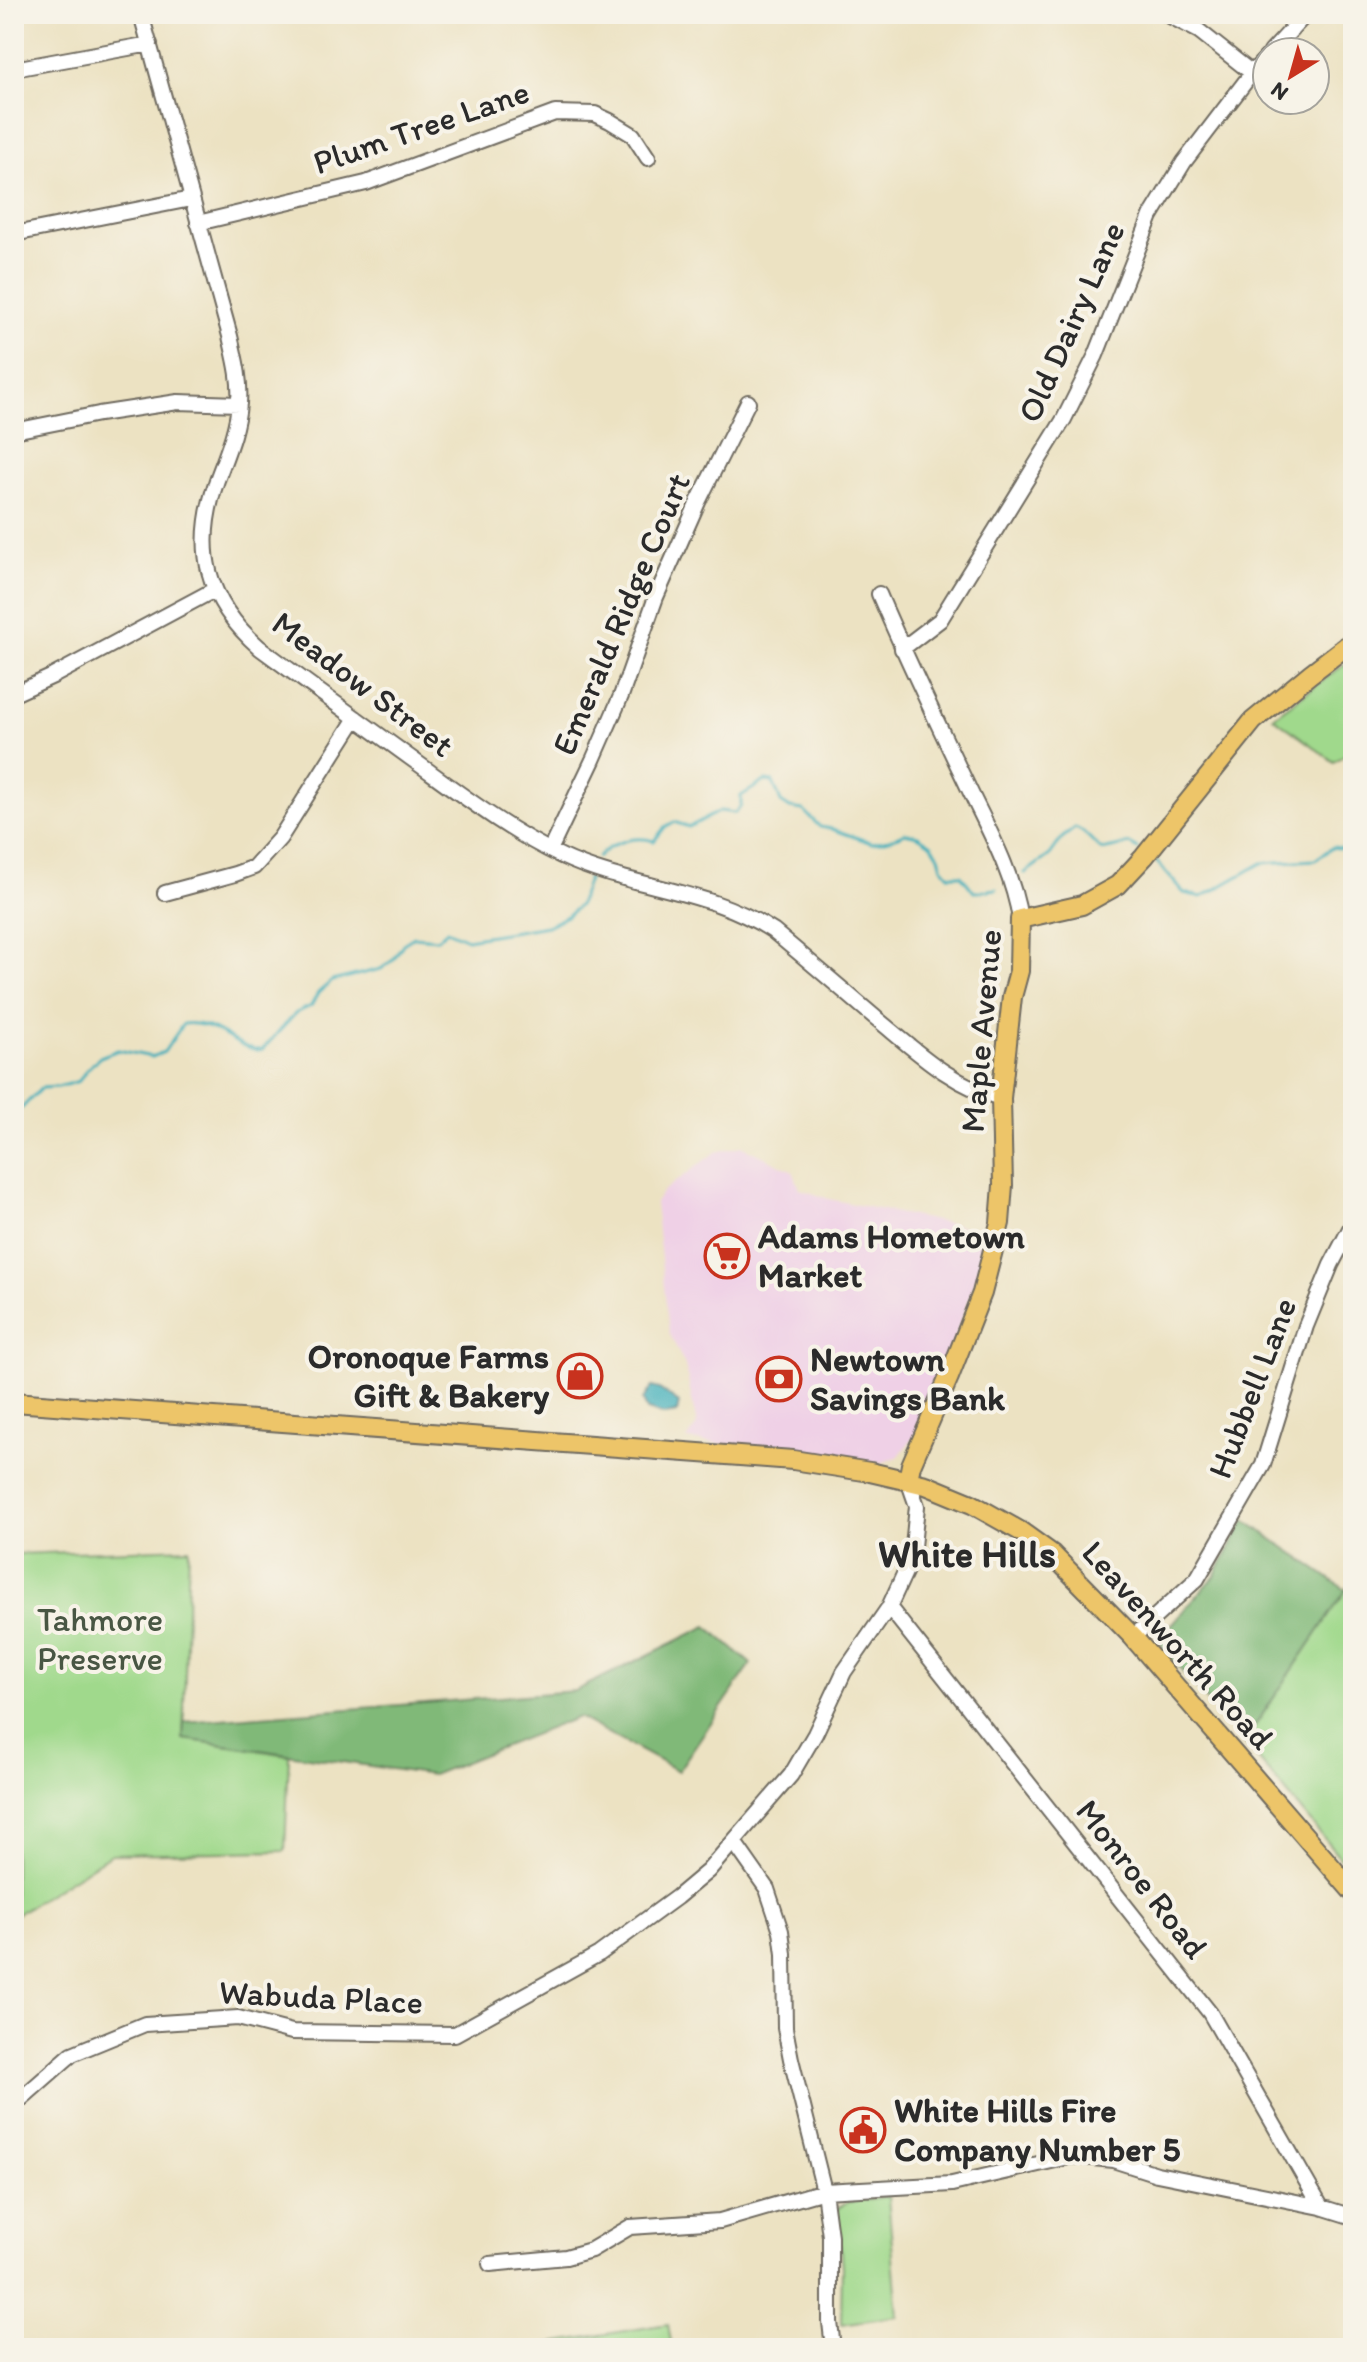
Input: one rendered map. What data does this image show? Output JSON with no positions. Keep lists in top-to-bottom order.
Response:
{
  "streets": {
    "main road": ["Maple Avenue", "Leavenworth Road"],
    "street": [
      "Plum Tree Lane",
      "Old Dairy Lane",
      "Emerald Ridge Court",
      "Meadow Street",
      "Hubbell Lane",
      "Monroe Road",
      "Wabuda Place"
    ]
  },
  "crossings": [
    ["Plum Tree Lane", "Meadow Street"],
    ["Emerald Ridge Court", "Meadow Street"],
    ["Meadow Street", "Maple Avenue"],
    ["Maple Avenue", "Leavenworth Road"],
    ["Maple Avenue", "Wabuda Place"],
    ["Hubbell Lane", "Leavenworth Road"],
    ["Leavenworth Road", "Wabuda Place"],
    ["Monroe Road", "Wabuda Place"]
  ],
  "districts": ["White Hills"],
  "parks": ["Tahmore Preserve"],
  "places": {
    "supermarket": ["Adams Hometown Market"],
    "shop": ["Oronoque Farms Gift & Bakery"],
    "bank": ["Newtown Savings Bank"],
    "public building": ["White Hills Fire Company Number 5"]
  },
  "north": "bottom left"
}
